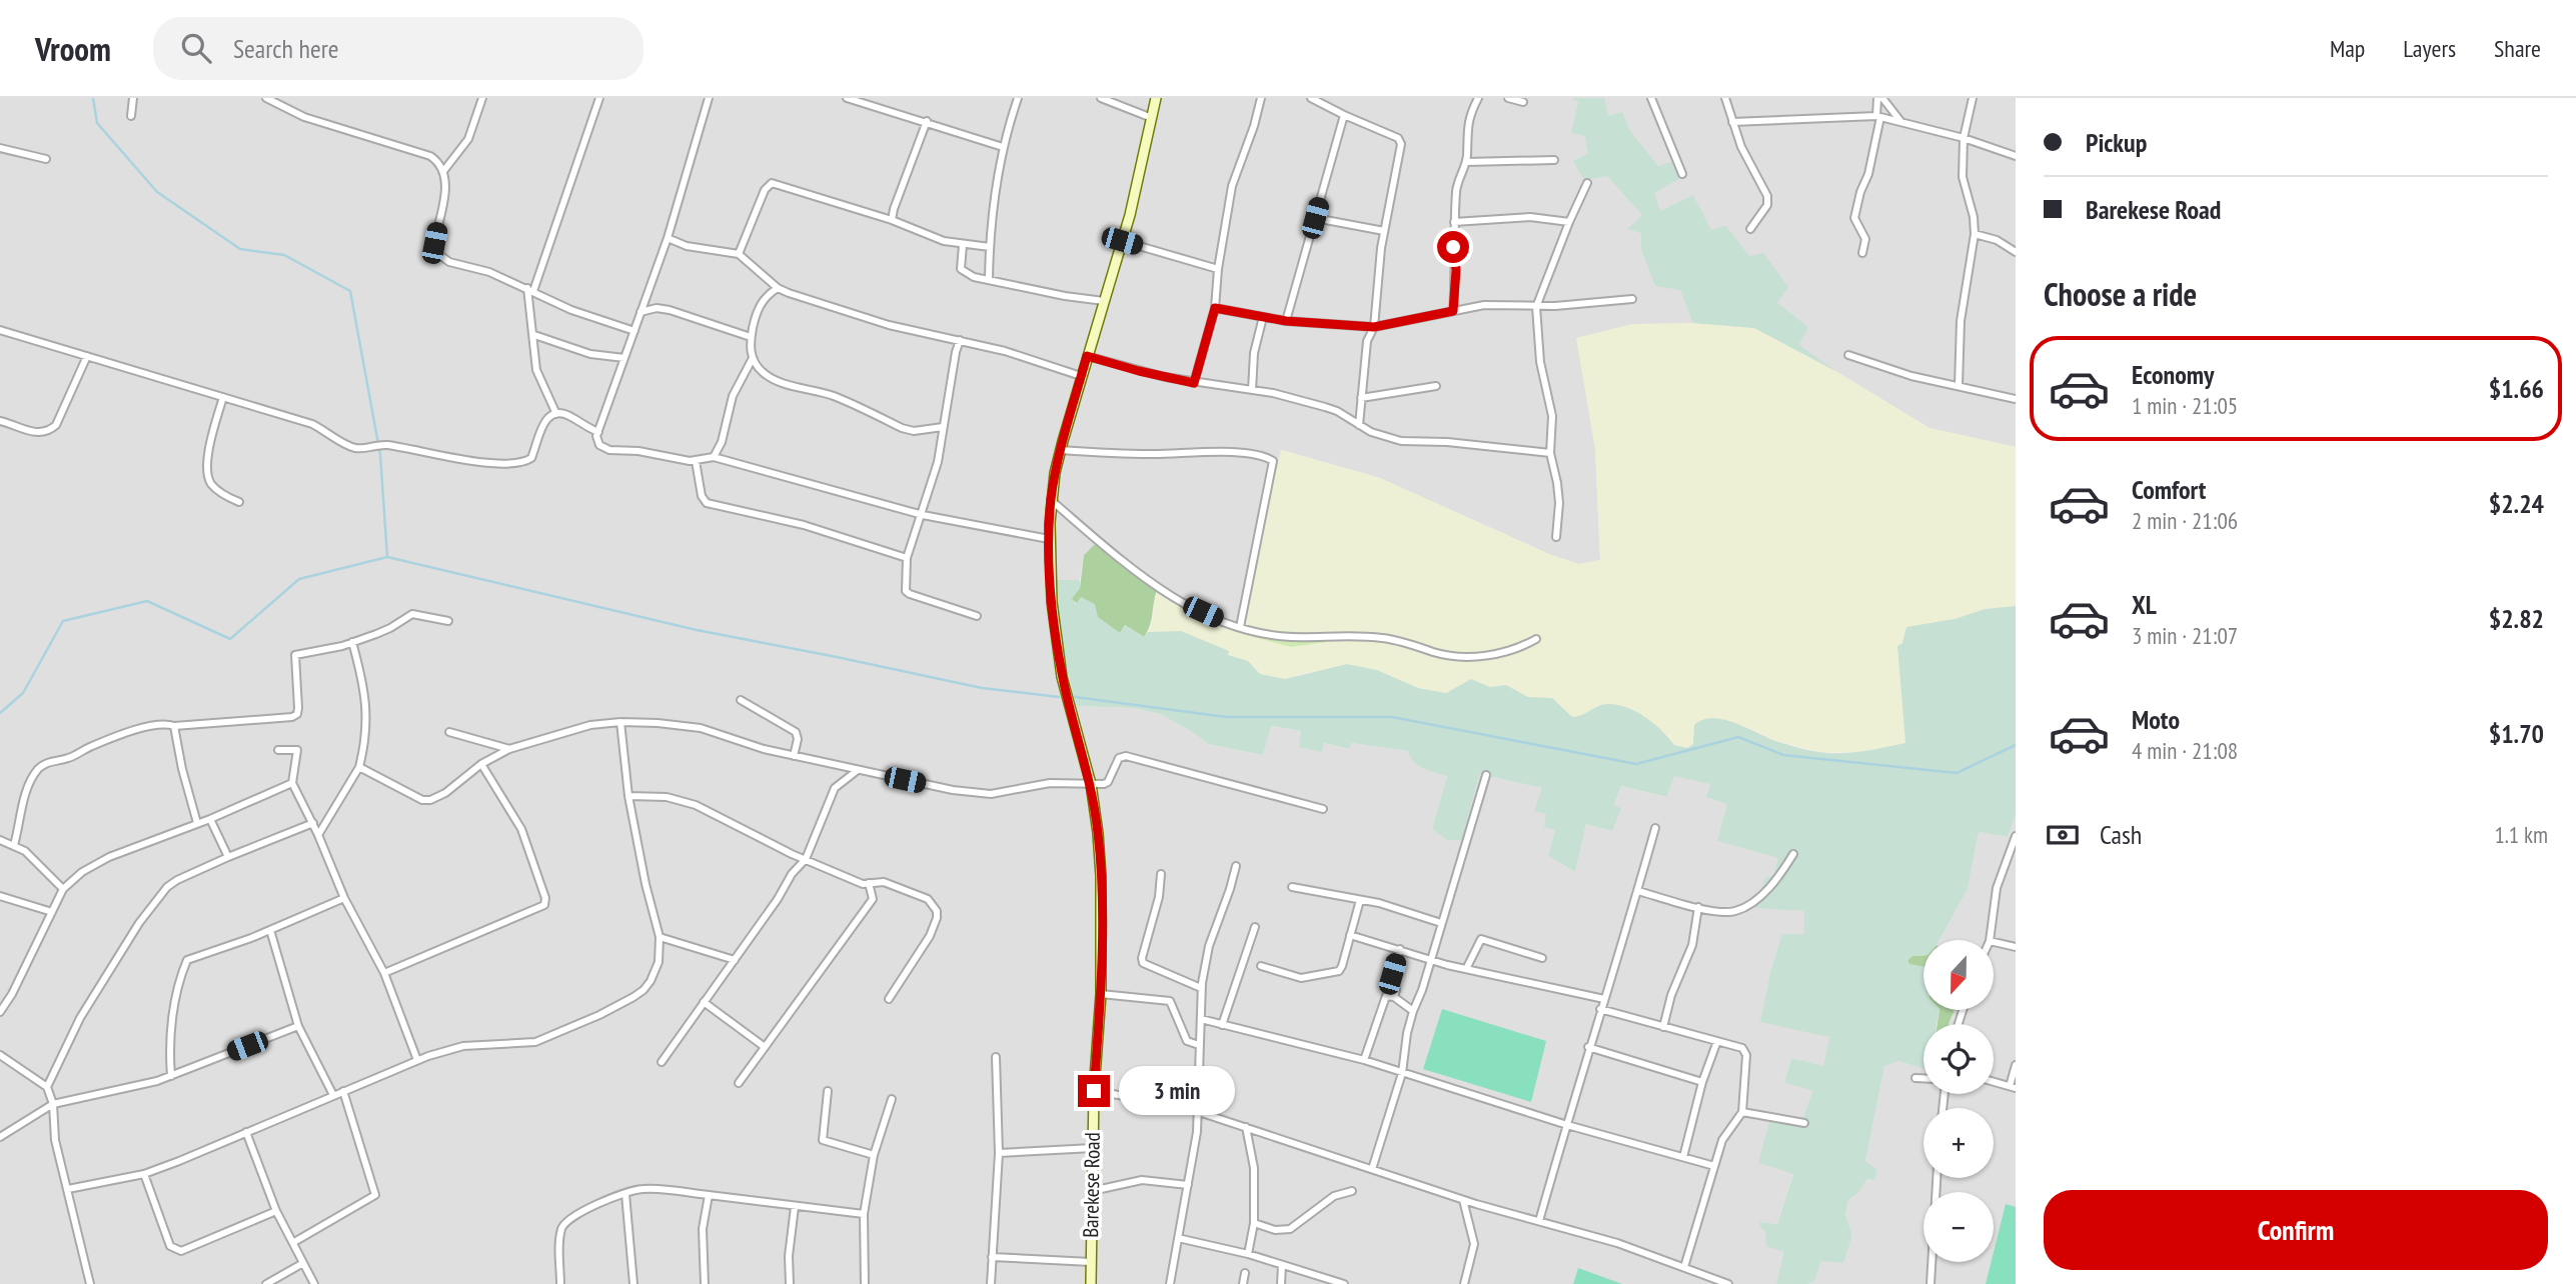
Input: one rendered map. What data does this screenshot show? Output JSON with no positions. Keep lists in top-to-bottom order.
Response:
{
  "streets": {
    "main road": ["Barekese Road"]
  },
  "north": "bottom",
  "page": {
    "header": "Vroom",
    "search": "Search here",
    "nav": ["Map", "Layers", "Share"],
    "banner": ["Pickup", "Barekese Road"],
    "heading": "Choose a ride",
    "list": [
      {
        "name": "Economy",
        "note": "1 min · 21:05",
        "value": "$1.66"
      },
      {
        "name": "Comfort",
        "note": "2 min · 21:06",
        "value": "$2.24"
      },
      {
        "name": "XL",
        "note": "3 min · 21:07",
        "value": "$2.82"
      },
      {
        "name": "Moto",
        "note": "4 min · 21:08",
        "value": "$1.70"
      }
    ],
    "pay": ["Cash", "1.1 km"],
    "map_buttons": ["+", "−"],
    "bubble": "3 min",
    "buttons": "Confirm"
  }
}
